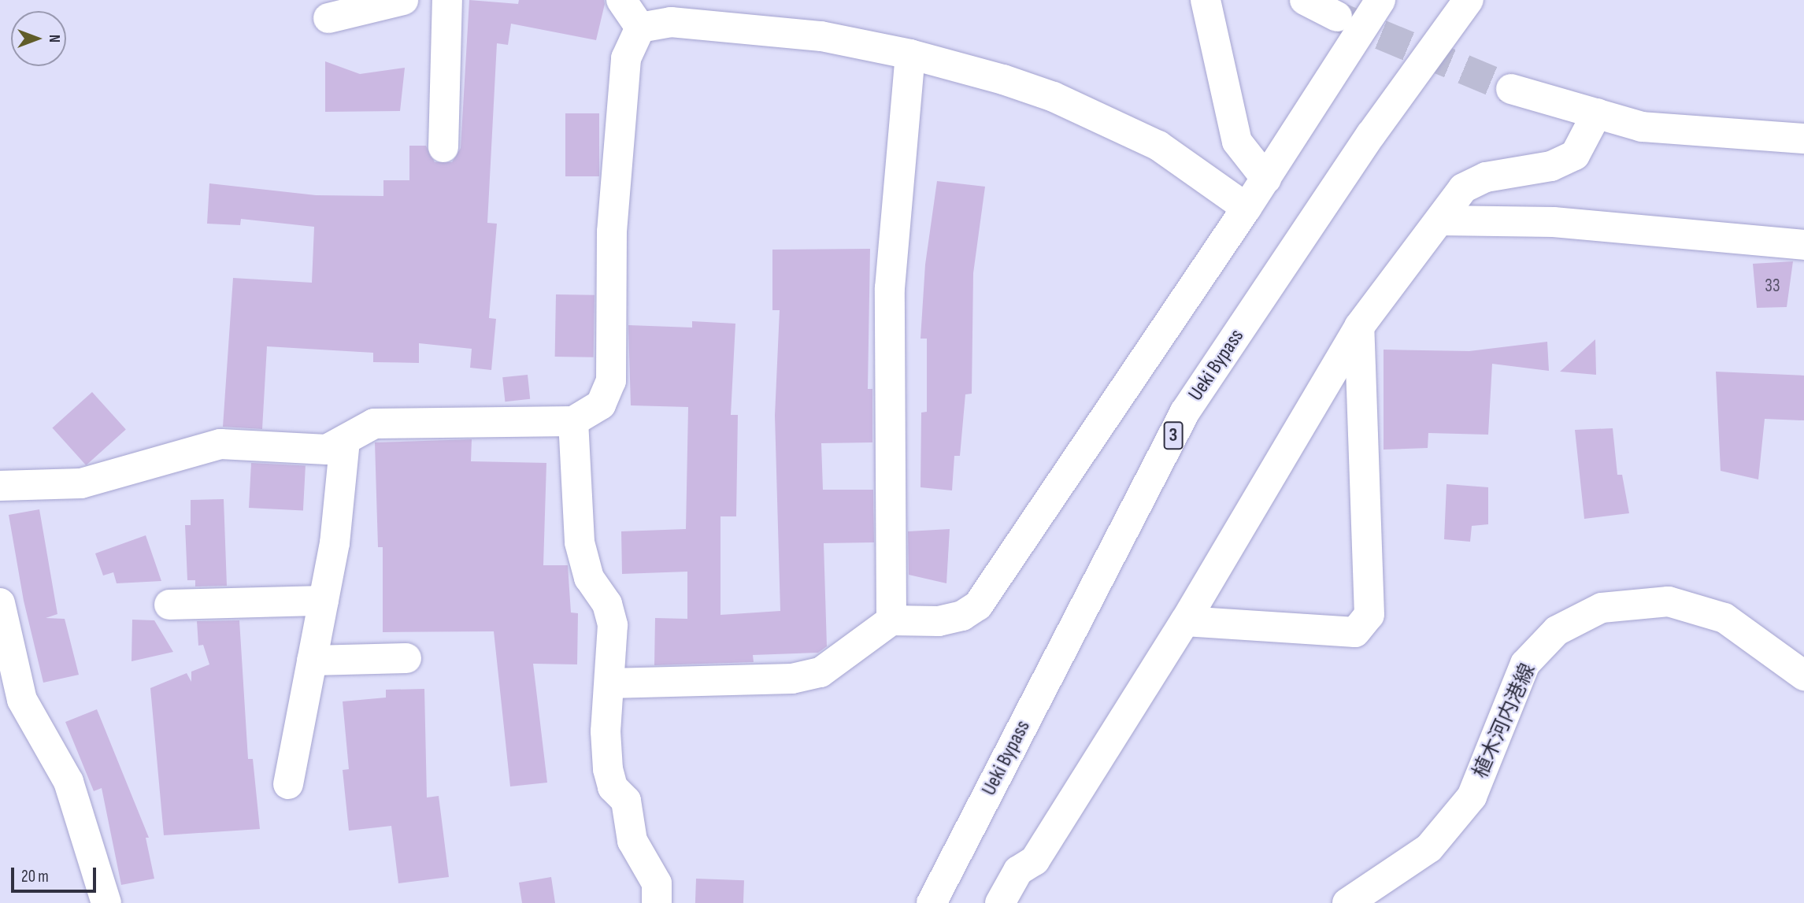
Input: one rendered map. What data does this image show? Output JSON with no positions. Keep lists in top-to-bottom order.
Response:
{
  "streets": {
    "main road": ["Ueki Bypass", "3", "植木河内港線"]
  },
  "house_numbers": ["33"],
  "scale_bar": "20 m",
  "north": "right"
}
